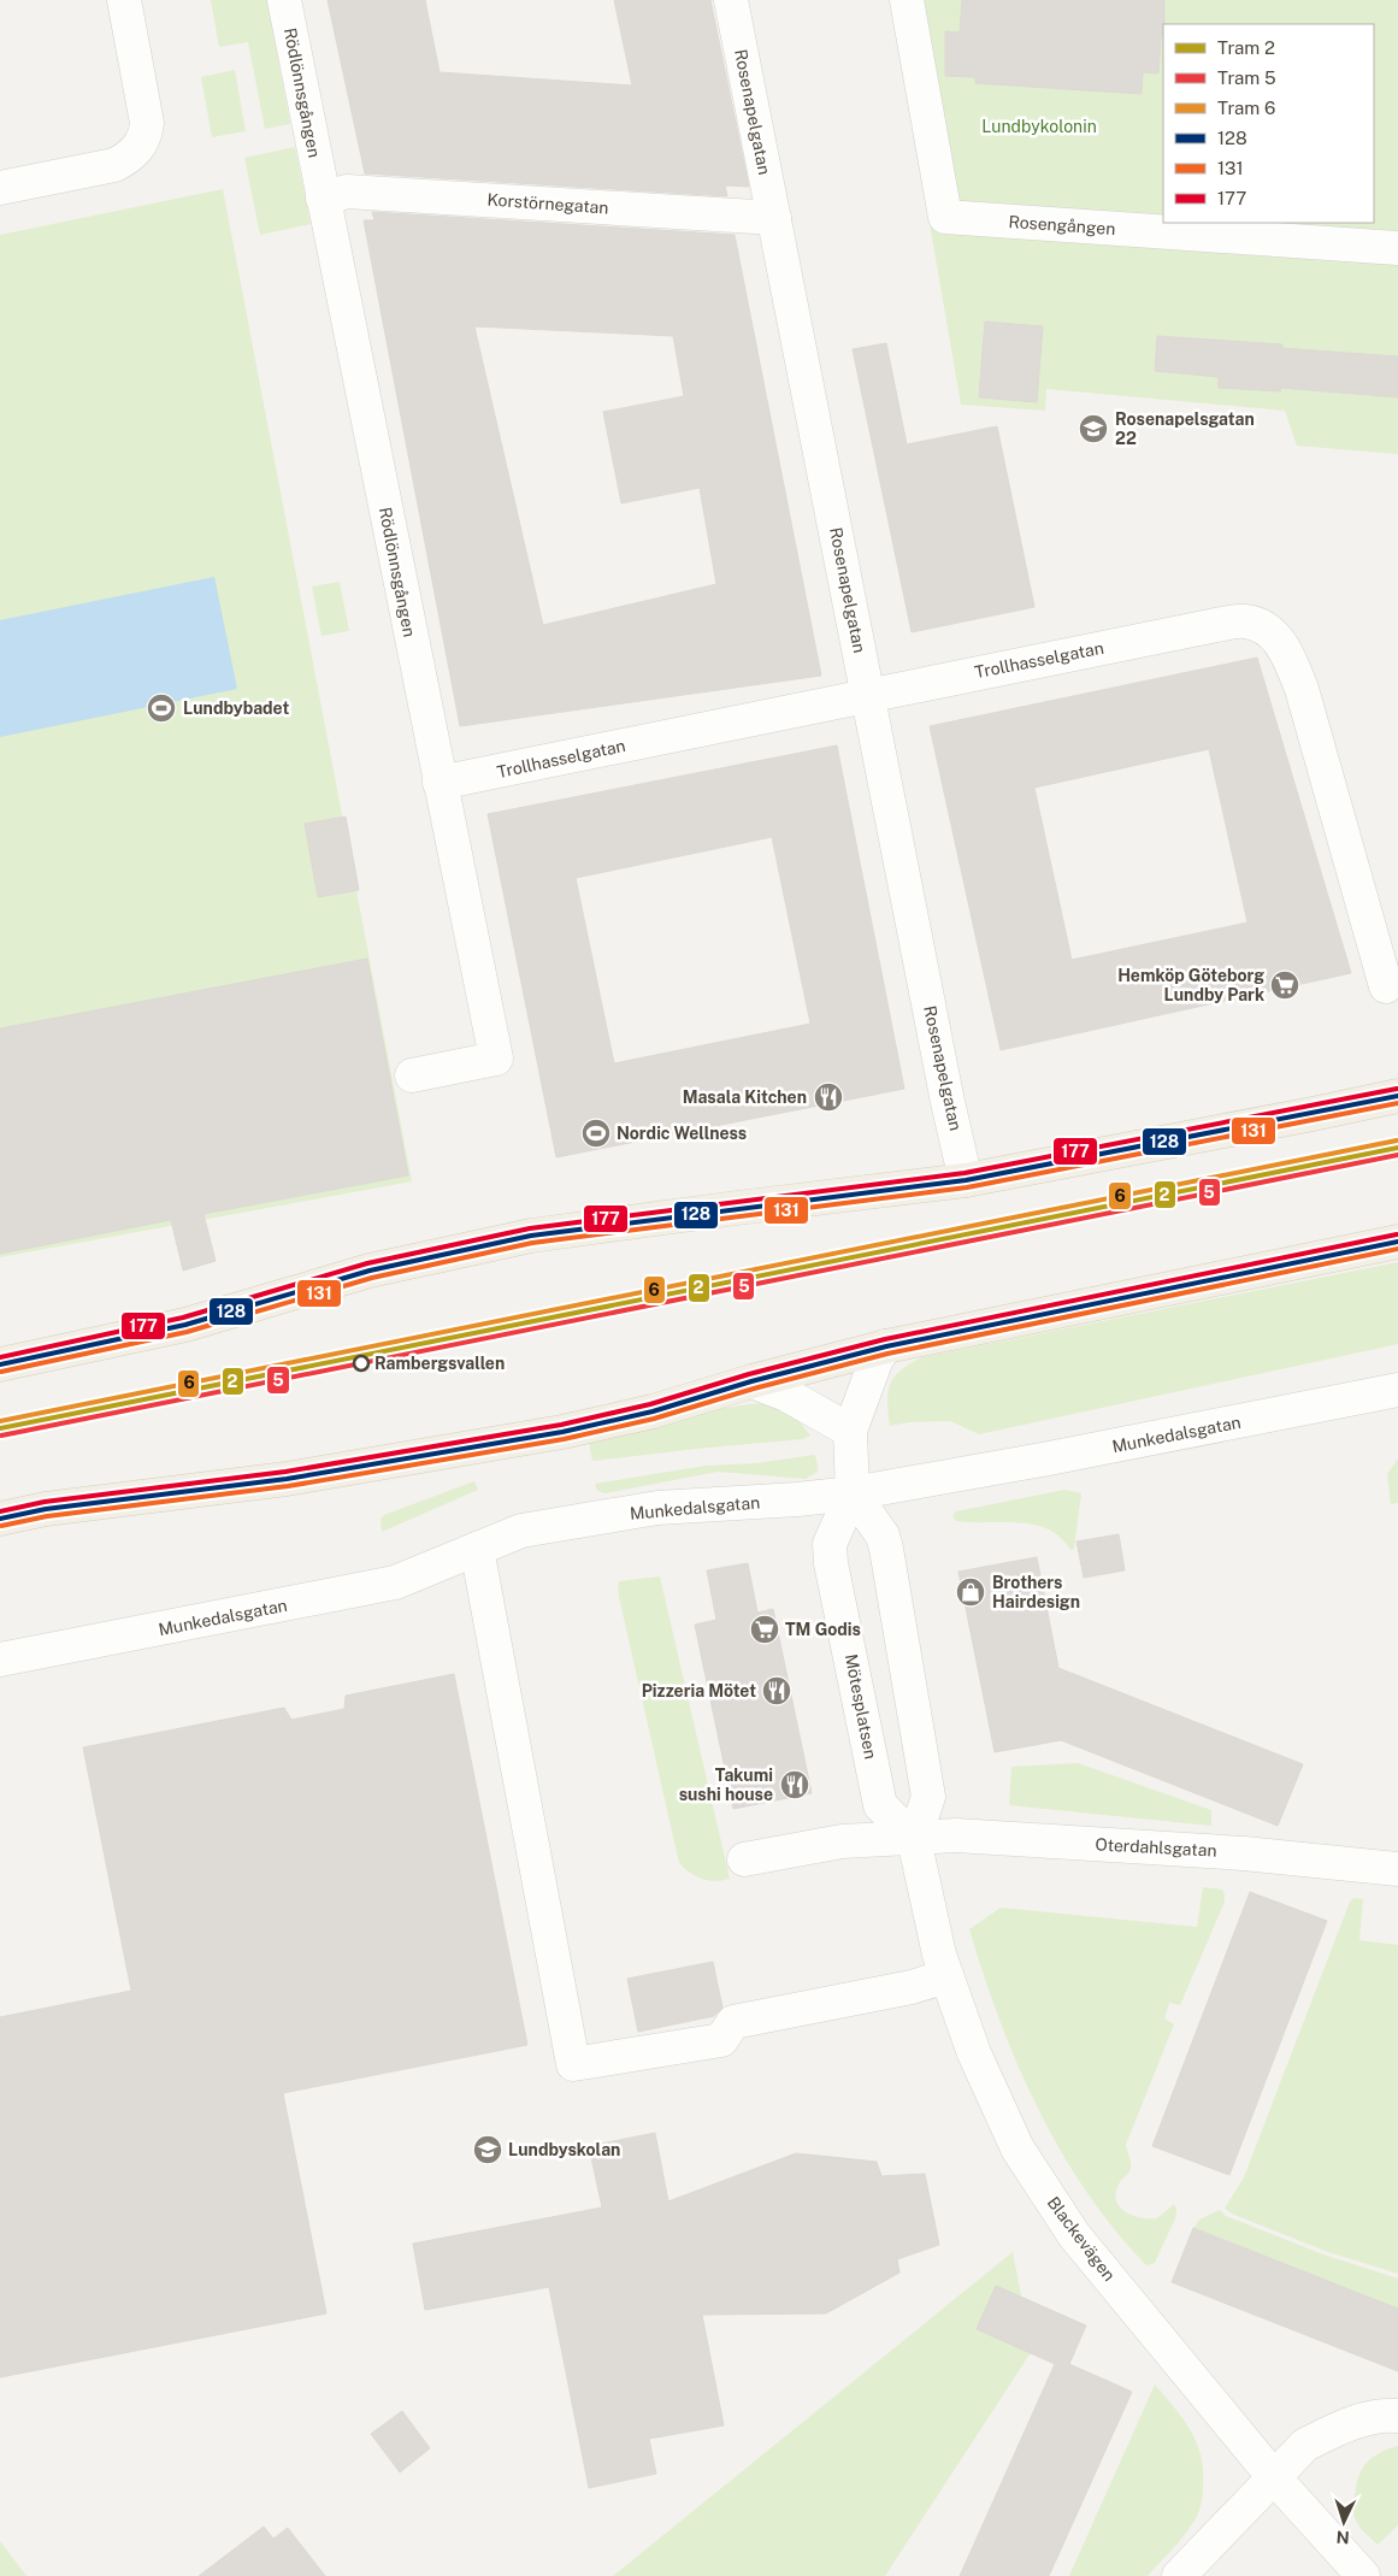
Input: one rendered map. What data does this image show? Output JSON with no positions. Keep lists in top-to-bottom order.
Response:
{
  "streets": {
    "street": [
      "Rödlönnsgången",
      "Rosenapelgatan",
      "Korstörnegatan",
      "Rosengången",
      "Trollhasselgatan",
      "Munkedalsgatan",
      "Mötesplatsen",
      "Oterdahlsgatan",
      "Blackevägen"
    ]
  },
  "crossings": [
    ["Rödlönnsgången", "Korstörnegatan"],
    ["Rödlönnsgången", "Trollhasselgatan"],
    ["Rosenapelgatan", "Korstörnegatan"],
    ["Rosenapelgatan", "Trollhasselgatan"],
    ["Munkedalsgatan", "Mötesplatsen"],
    ["Mötesplatsen", "Oterdahlsgatan"],
    ["Mötesplatsen", "Blackevägen"],
    ["Oterdahlsgatan", "Blackevägen"]
  ],
  "parks": ["Lundbykolonin"],
  "places": {
    "school or university": ["Rosenapelsgatan 22", "Lundbyskolan"],
    "sports": ["Lundbybadet", "Nordic Wellness"],
    "supermarket": ["Hemköp Göteborg Lundby Park", "TM Godis"],
    "restaurant": ["Masala Kitchen", "Pizzeria Mötet", "Takumi sushi house"],
    "other": ["Rambergsvallen"],
    "shop": ["Brothers Hairdesign"]
  },
  "lines": [
    "transit line 177",
    "transit line 128",
    "transit line 131",
    "tram line 6",
    "tram line 2",
    "tram line 5"
  ],
  "legend": [
    "Tram 2",
    "Tram 5",
    "Tram 6",
    "128",
    "131",
    "177"
  ],
  "north": "bottom"
}
